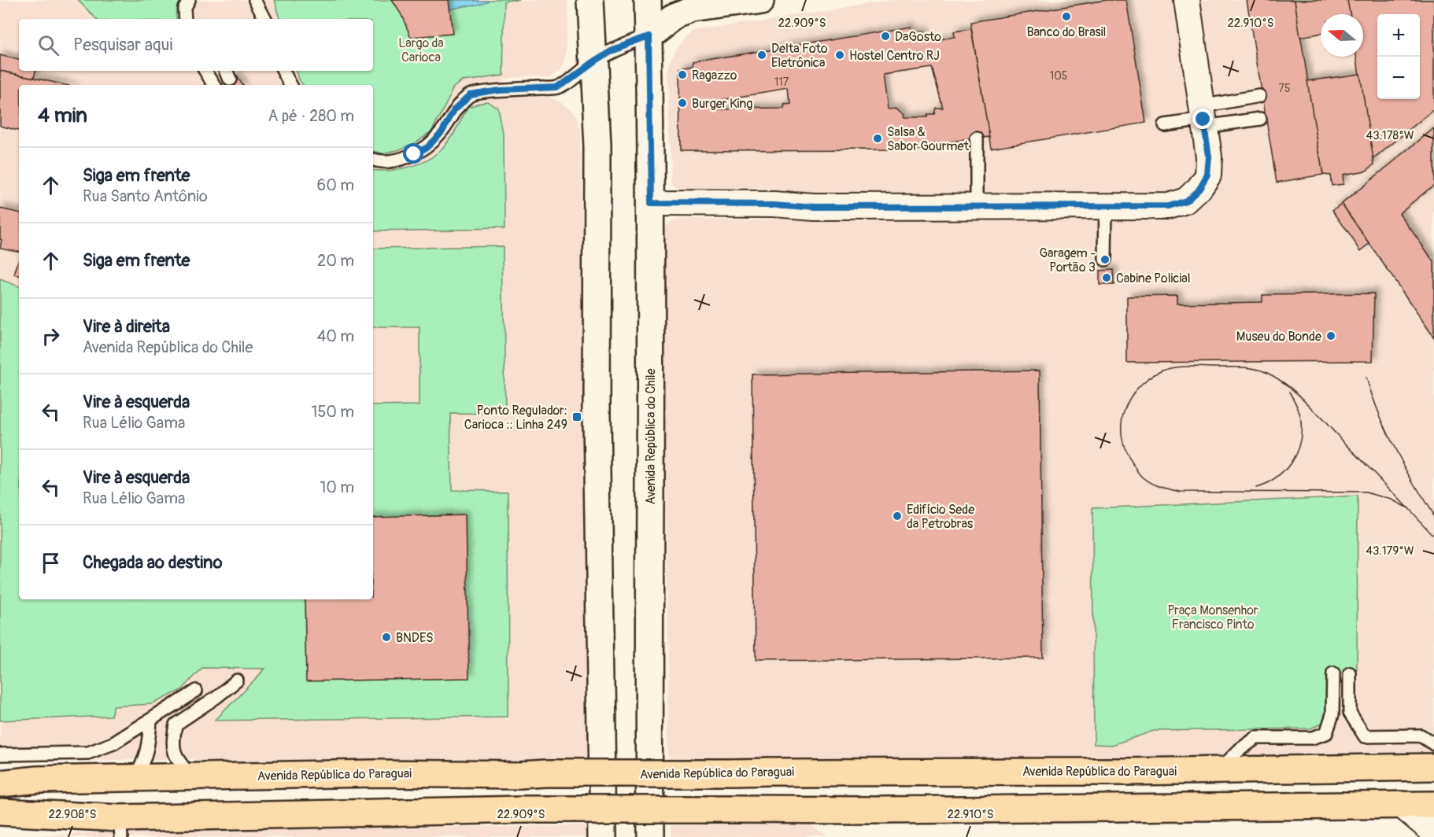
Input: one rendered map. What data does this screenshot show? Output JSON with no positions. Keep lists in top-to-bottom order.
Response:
{
  "streets": {
    "main road": ["Avenida República do Chile", "Avenida República do Paraguai"]
  },
  "parks": ["Largo da Carioca", "Praça Monsenhor Francisco Pinto"],
  "places": {
    "other": [
      "Banco do Brasil",
      "DaGosto",
      "Delta Foto Eletrônica",
      "Hostel Centro RJ",
      "Ragazzo",
      "Burger King",
      "Salsa & Sabor Gourmet",
      "Garagem - Portão 3",
      "Cabine Policial",
      "Museu do Bonde",
      "Edifício Sede da Petrobras",
      "BNDES"
    ],
    "transit": ["Ponto Regulador: Carioca :: Linha 249"]
  },
  "house_numbers": ["105", "117", "75"],
  "north": "left",
  "page": {
    "map_buttons": ["+", "−"],
    "search": "Pesquisar aqui",
    "heading": ["4 min", "A pé · 280 m"],
    "list": [
      ["Siga em frente", "Rua Santo Antônio", "60 m"],
      ["Siga em frente", "20 m"],
      ["Vire à direita", "Avenida República do Chile", "40 m"],
      ["Vire à esquerda", "Rua Lélio Gama", "150 m"],
      ["Vire à esquerda", "Rua Lélio Gama", "10 m"],
      "Chegada ao destino"
    ]
  },
  "coordinates": [
    "22.909°S",
    "22.910°S",
    "43.178°W",
    "43.179°W",
    "22.908°S"
  ]
}
